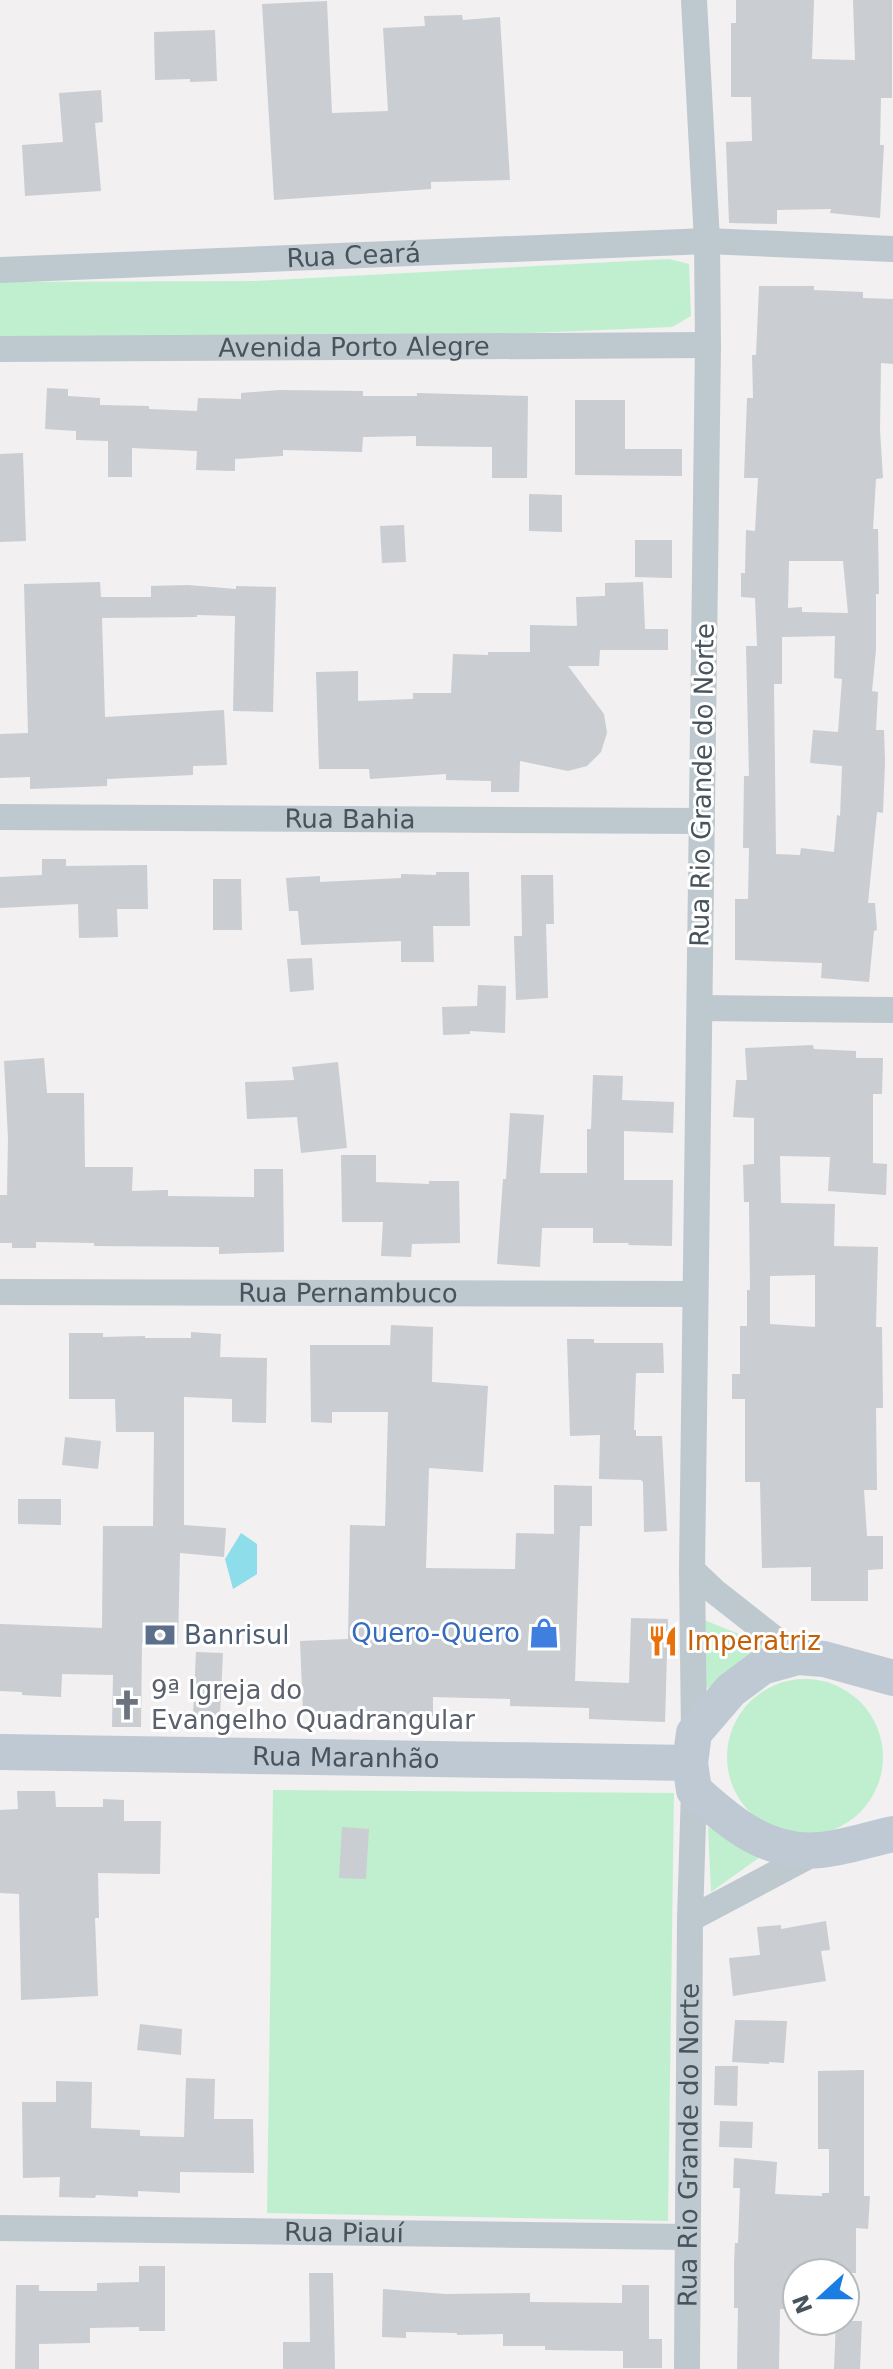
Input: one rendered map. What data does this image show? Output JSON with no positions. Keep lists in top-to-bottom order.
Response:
{
  "streets": {
    "main road": ["Rua Maranhão"],
    "street": [
      "Rua Ceará",
      "Avenida Porto Alegre",
      "Rua Rio Grande do Norte",
      "Rua Bahia",
      "Rua Pernambuco",
      "Rua Piauí"
    ]
  },
  "crossings": [
    ["Rua Ceará", "Rua Rio Grande do Norte"],
    ["Avenida Porto Alegre", "Rua Rio Grande do Norte"],
    ["Rua Rio Grande do Norte", "Rua Bahia"],
    ["Rua Rio Grande do Norte", "Rua Pernambuco"],
    ["Rua Rio Grande do Norte", "Rua Maranhão"],
    ["Rua Rio Grande do Norte", "Rua Piauí"]
  ],
  "places": {
    "shop": ["Quero-Quero"],
    "bank": ["Banrisul"],
    "restaurant": ["Imperatriz"],
    "church": ["9ª Igreja do Evangelho Quadrangular"]
  },
  "north": "left"
}
